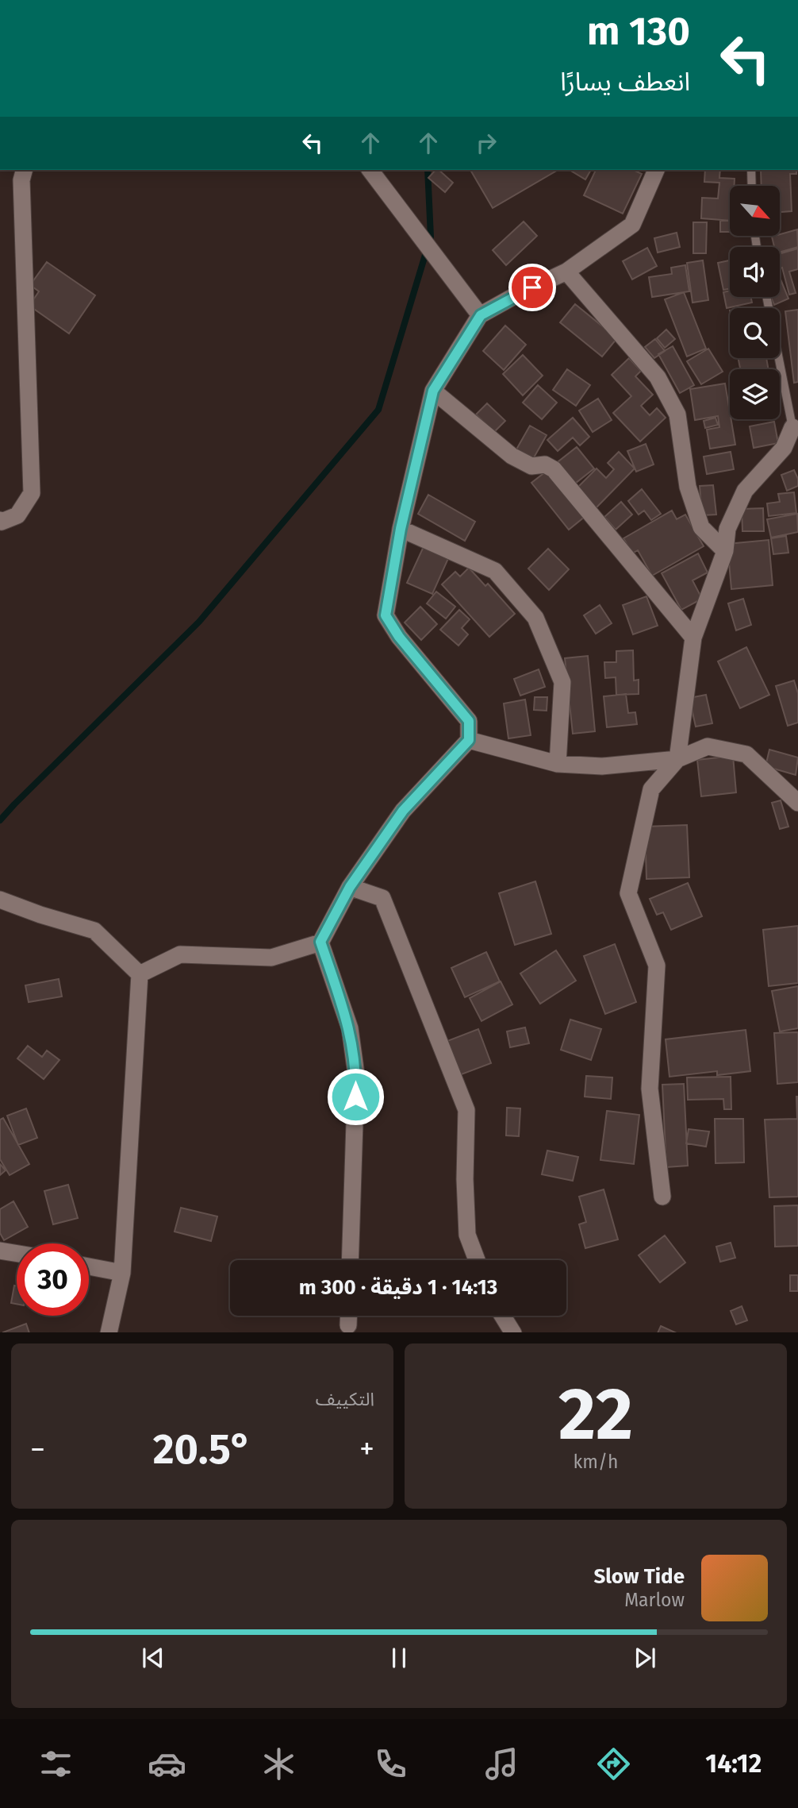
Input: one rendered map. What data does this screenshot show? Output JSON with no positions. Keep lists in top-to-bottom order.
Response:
{
  "north": "bottom right",
  "page": {
    "turn": ["130 m", "انعطف يسارًا"],
    "limit": "30",
    "trip": "14:13 · 1 دقيقة · 300 m",
    "tile": [
      ["22", "km/h"],
      "التكييف"
    ],
    "heat": ["−", "20.5°", "+"],
    "song": ["Slow Tide", "Marlow"],
    "tabs": "14:12"
  }
}
